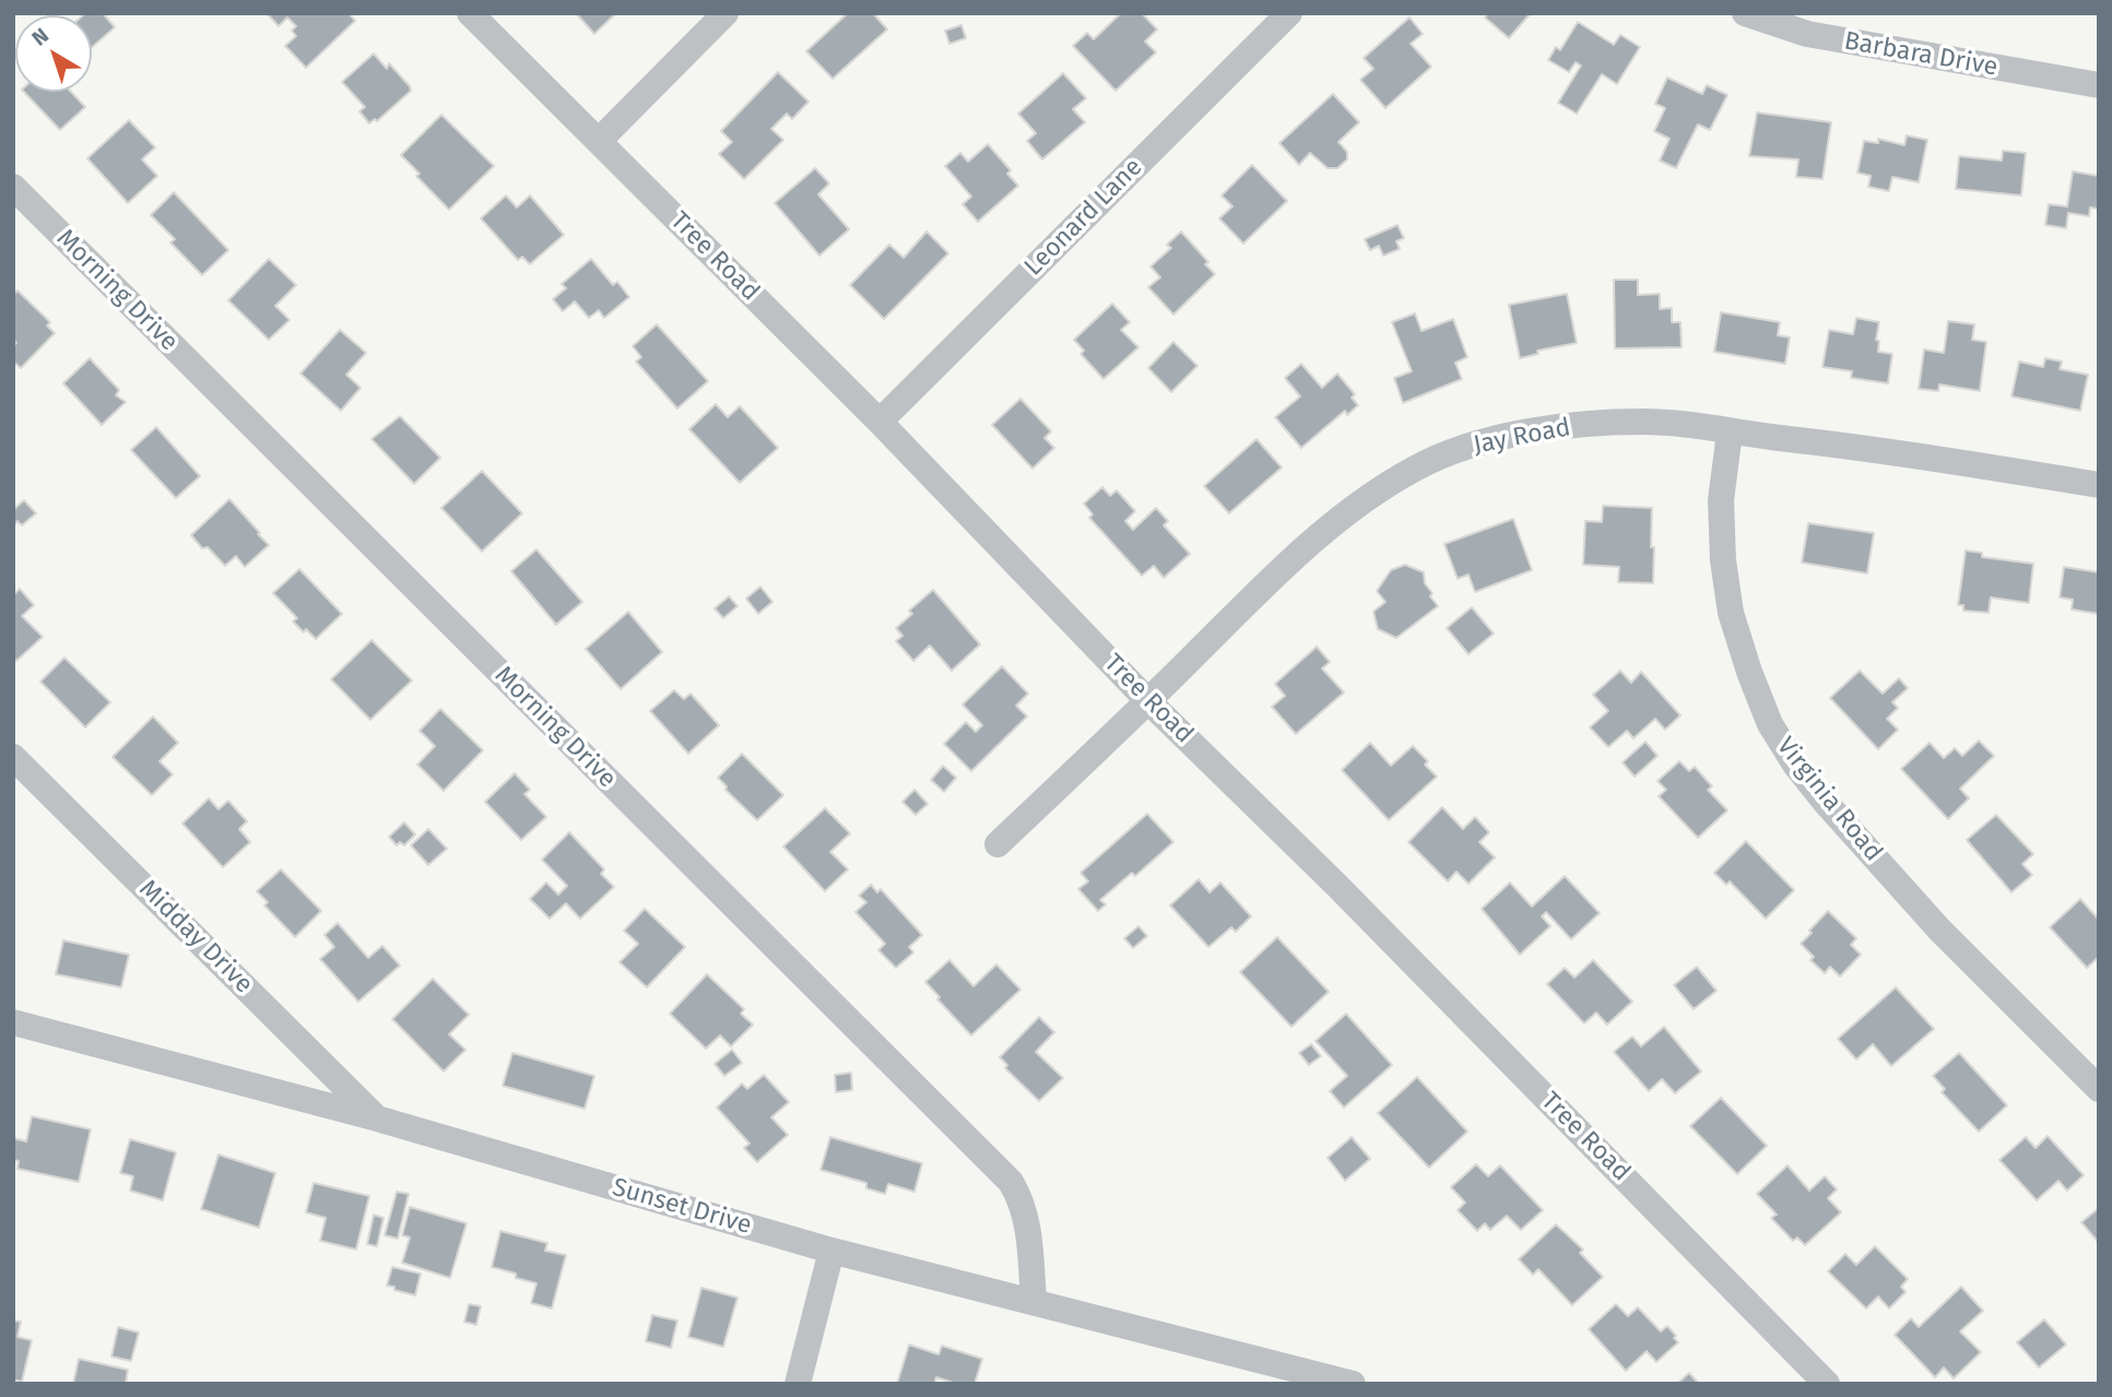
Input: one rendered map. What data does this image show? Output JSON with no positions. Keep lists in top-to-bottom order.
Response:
{
  "streets": {
    "street": [
      "Barbara Drive",
      "Leonard Lane",
      "Tree Road",
      "Morning Drive",
      "Jay Road",
      "Virginia Road",
      "Midday Drive",
      "Sunset Drive"
    ]
  },
  "crossings": [
    ["Leonard Lane", "Tree Road"],
    ["Tree Road", "Jay Road"],
    ["Morning Drive", "Sunset Drive"],
    ["Jay Road", "Virginia Road"],
    ["Midday Drive", "Sunset Drive"]
  ],
  "north": "top left"
}
